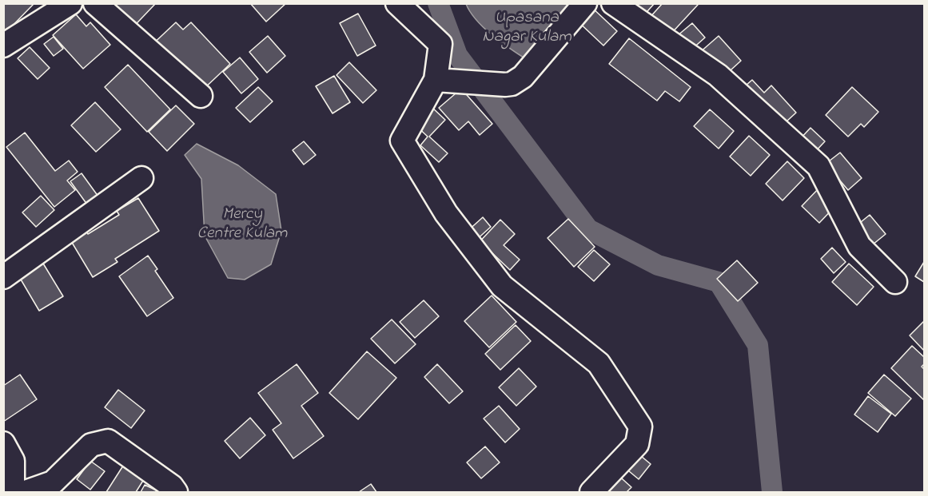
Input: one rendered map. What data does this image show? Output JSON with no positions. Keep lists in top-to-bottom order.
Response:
{
  "water": ["Upasana Nagar Kulam", "Mercy Centre Kulam"]
}
